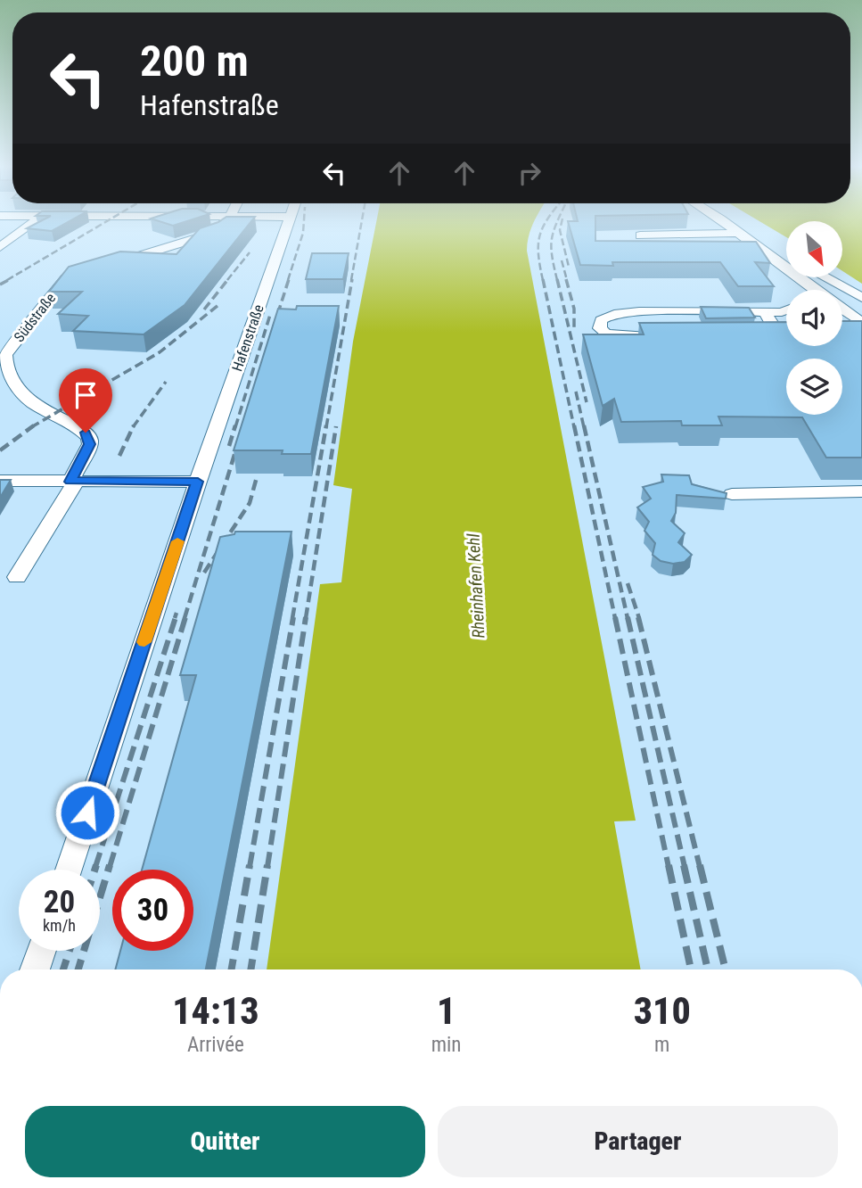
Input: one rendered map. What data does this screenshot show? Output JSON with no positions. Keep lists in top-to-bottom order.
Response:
{
  "streets": {
    "street": ["Hafenstraße"],
    "lane": ["Südstraße"]
  },
  "water": ["Rheinhafen Kehl"],
  "north": "bottom right",
  "page": {
    "turn": ["200 m", "Hafenstraße"],
    "speed": "20 km/h",
    "limit": "30",
    "eta": [
      "14:13",
      "Arrivée",
      "1",
      "min",
      "310",
      "m"
    ],
    "buttons": ["Quitter", "Partager"]
  }
}
